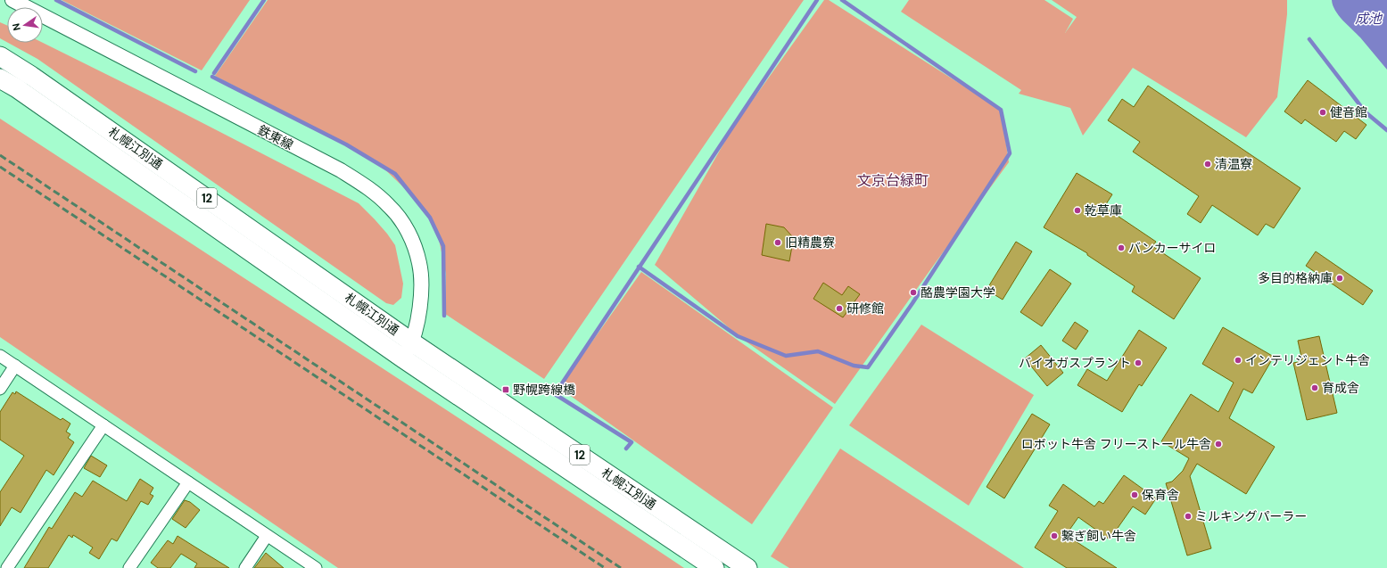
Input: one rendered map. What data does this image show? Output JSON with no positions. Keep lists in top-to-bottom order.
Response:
{
  "streets": {
    "highway": ["札幌江別通", "12"],
    "street": ["鉄東線"]
  },
  "crossings": [
    ["鉄東線", "札幌江別通"]
  ],
  "districts": ["文京台緑町"],
  "water": ["成池"],
  "places": {
    "other": [
      "健音館",
      "清温寮",
      "乾草庫",
      "旧精農寮",
      "バンカーサイロ",
      "多目的格納庫",
      "酪農学園大学",
      "研修館",
      "インテリジェント牛舎",
      "バイオガスプラント",
      "育成舎",
      "ロボット牛舎 フリーストール牛舎",
      "保育舎",
      "ミルキングパーラー",
      "繋ぎ飼い牛舎"
    ],
    "transit": ["野幌跨線橋"]
  },
  "north": "left"
}
